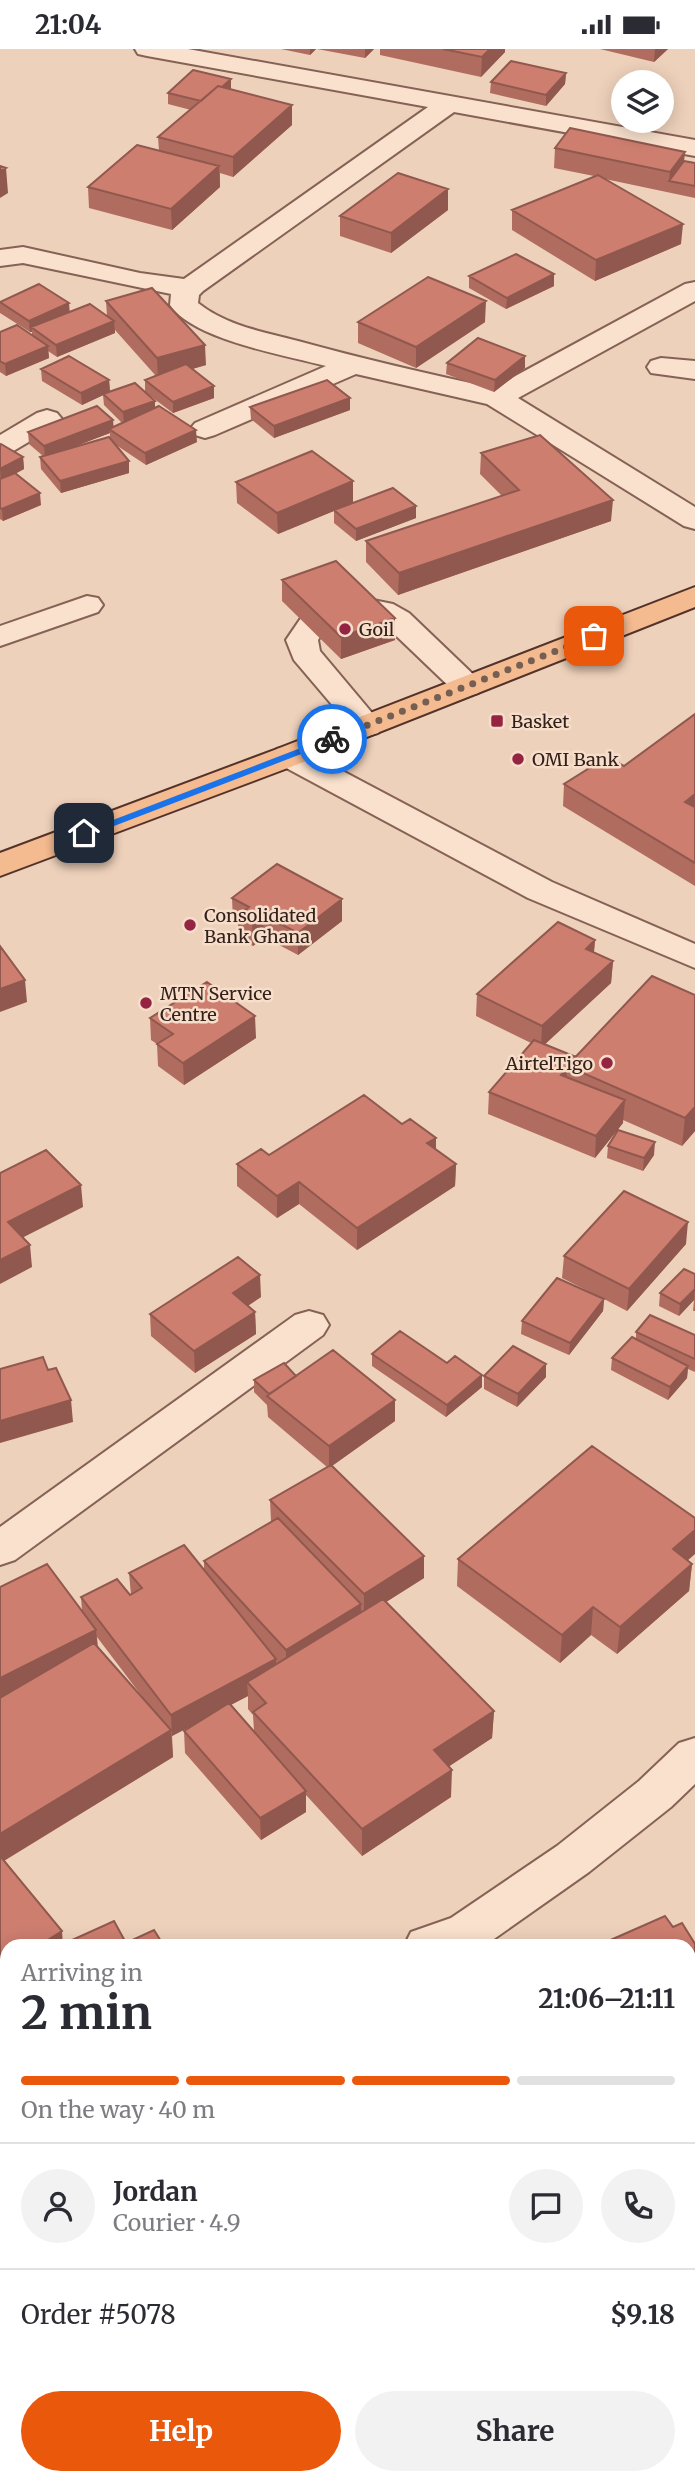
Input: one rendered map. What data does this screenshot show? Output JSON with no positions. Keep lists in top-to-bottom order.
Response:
{
  "places": {
    "other": [
      "Goil",
      "OMI Bank",
      "Consolidated Bank Ghana",
      "MTN Service Centre",
      "AirtelTigo"
    ],
    "transit": ["Basket"]
  },
  "page": {
    "status": "21:04",
    "heading": ["2 min", "Arriving in", "21:06–21:11"],
    "panel": [
      "Jordan",
      "Courier · 4.9",
      "Order #5078",
      "$9.18"
    ],
    "bar": "On the way · 40 m",
    "buttons": ["Help", "Share"]
  }
}
